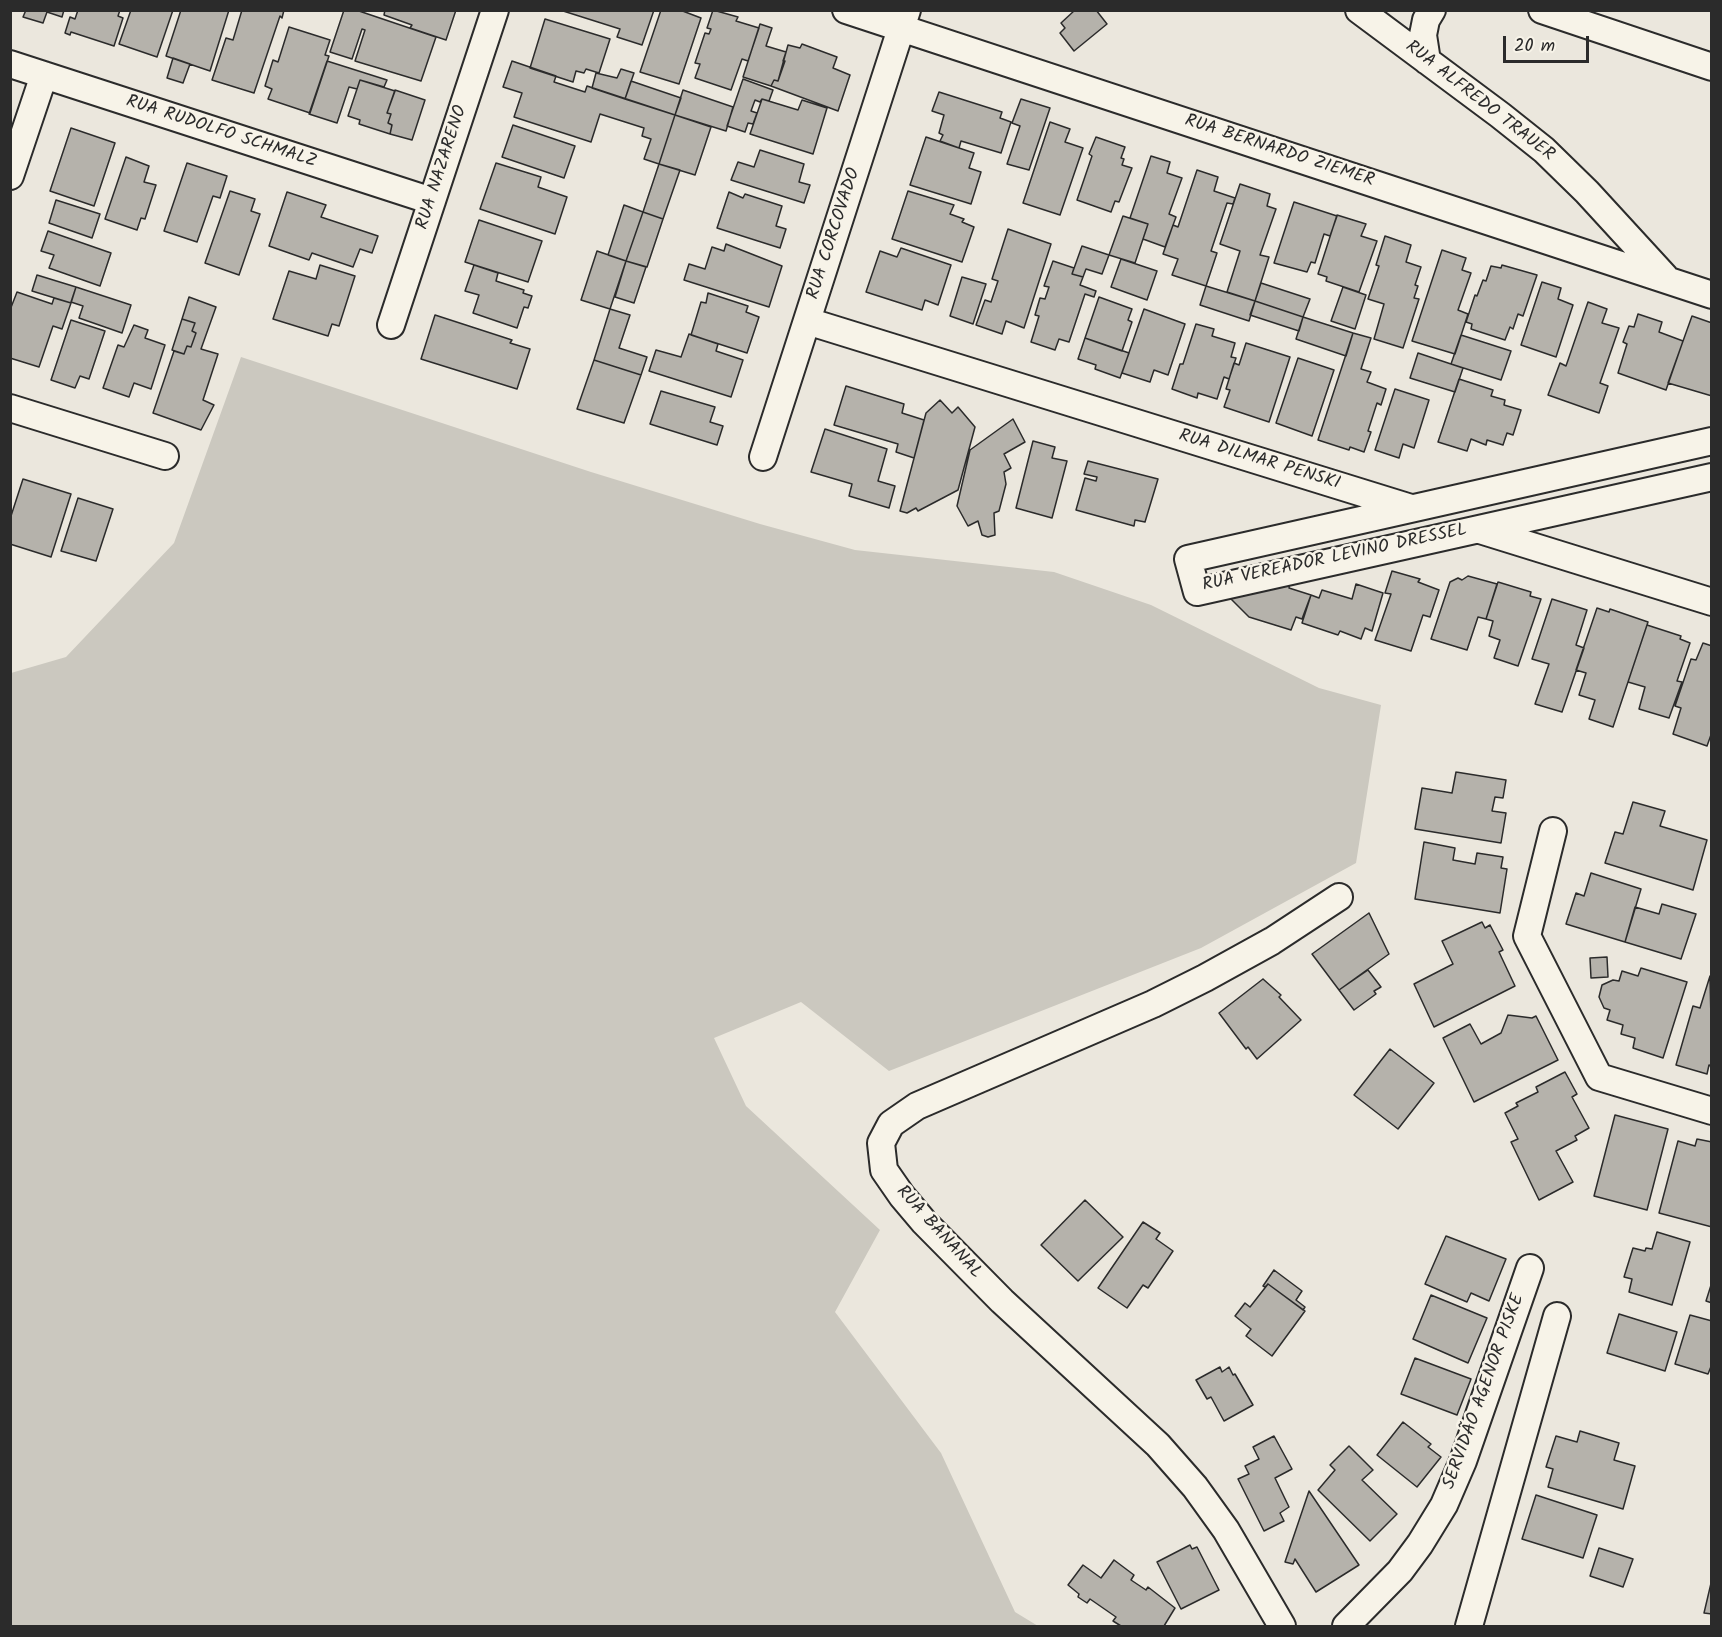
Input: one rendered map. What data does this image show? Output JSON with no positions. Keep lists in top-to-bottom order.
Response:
{
  "streets": {
    "street": [
      "RUA ALFREDO TRAUER",
      "RUA RUDOLFO SCHMALZ",
      "RUA BERNARDO ZIEMER",
      "RUA NAZARENO",
      "RUA CORCOVADO",
      "RUA DILMAR PENSKI",
      "RUA VEREADOR LEVINO DRESSEL",
      "RUA BANANAL",
      "SERVIDÃO AGENOR PISKE"
    ]
  },
  "crossings": [
    ["RUA ALFREDO TRAUER", "RUA BERNARDO ZIEMER"],
    ["RUA RUDOLFO SCHMALZ", "RUA NAZARENO"],
    ["RUA BERNARDO ZIEMER", "RUA CORCOVADO"],
    ["RUA CORCOVADO", "RUA DILMAR PENSKI"],
    ["RUA DILMAR PENSKI", "RUA VEREADOR LEVINO DRESSEL"]
  ],
  "scale_bar": "20 m"
}
